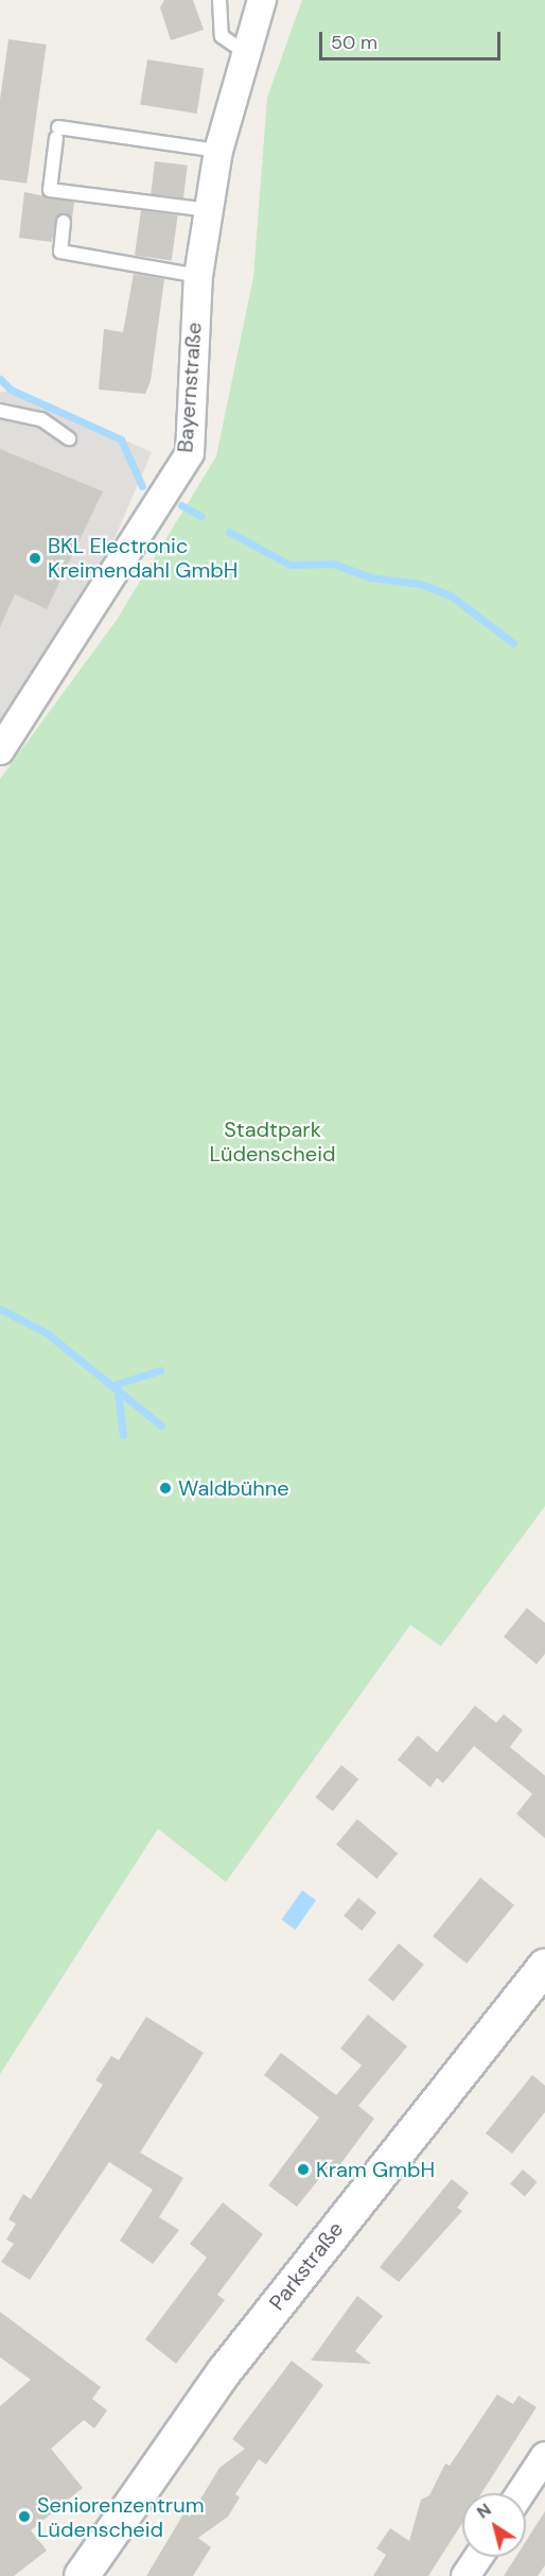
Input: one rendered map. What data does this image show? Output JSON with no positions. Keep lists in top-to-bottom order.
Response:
{
  "streets": {
    "street": ["Bayernstraße", "Parkstraße"]
  },
  "parks": ["Stadtpark Lüdenscheid"],
  "places": [
    "BKL Electronic Kreimendahl GmbH",
    "Waldbühne",
    "Kram GmbH",
    "Seniorenzentrum Lüdenscheid"
  ],
  "scale_bar": "50 m",
  "north": "top left"
}
